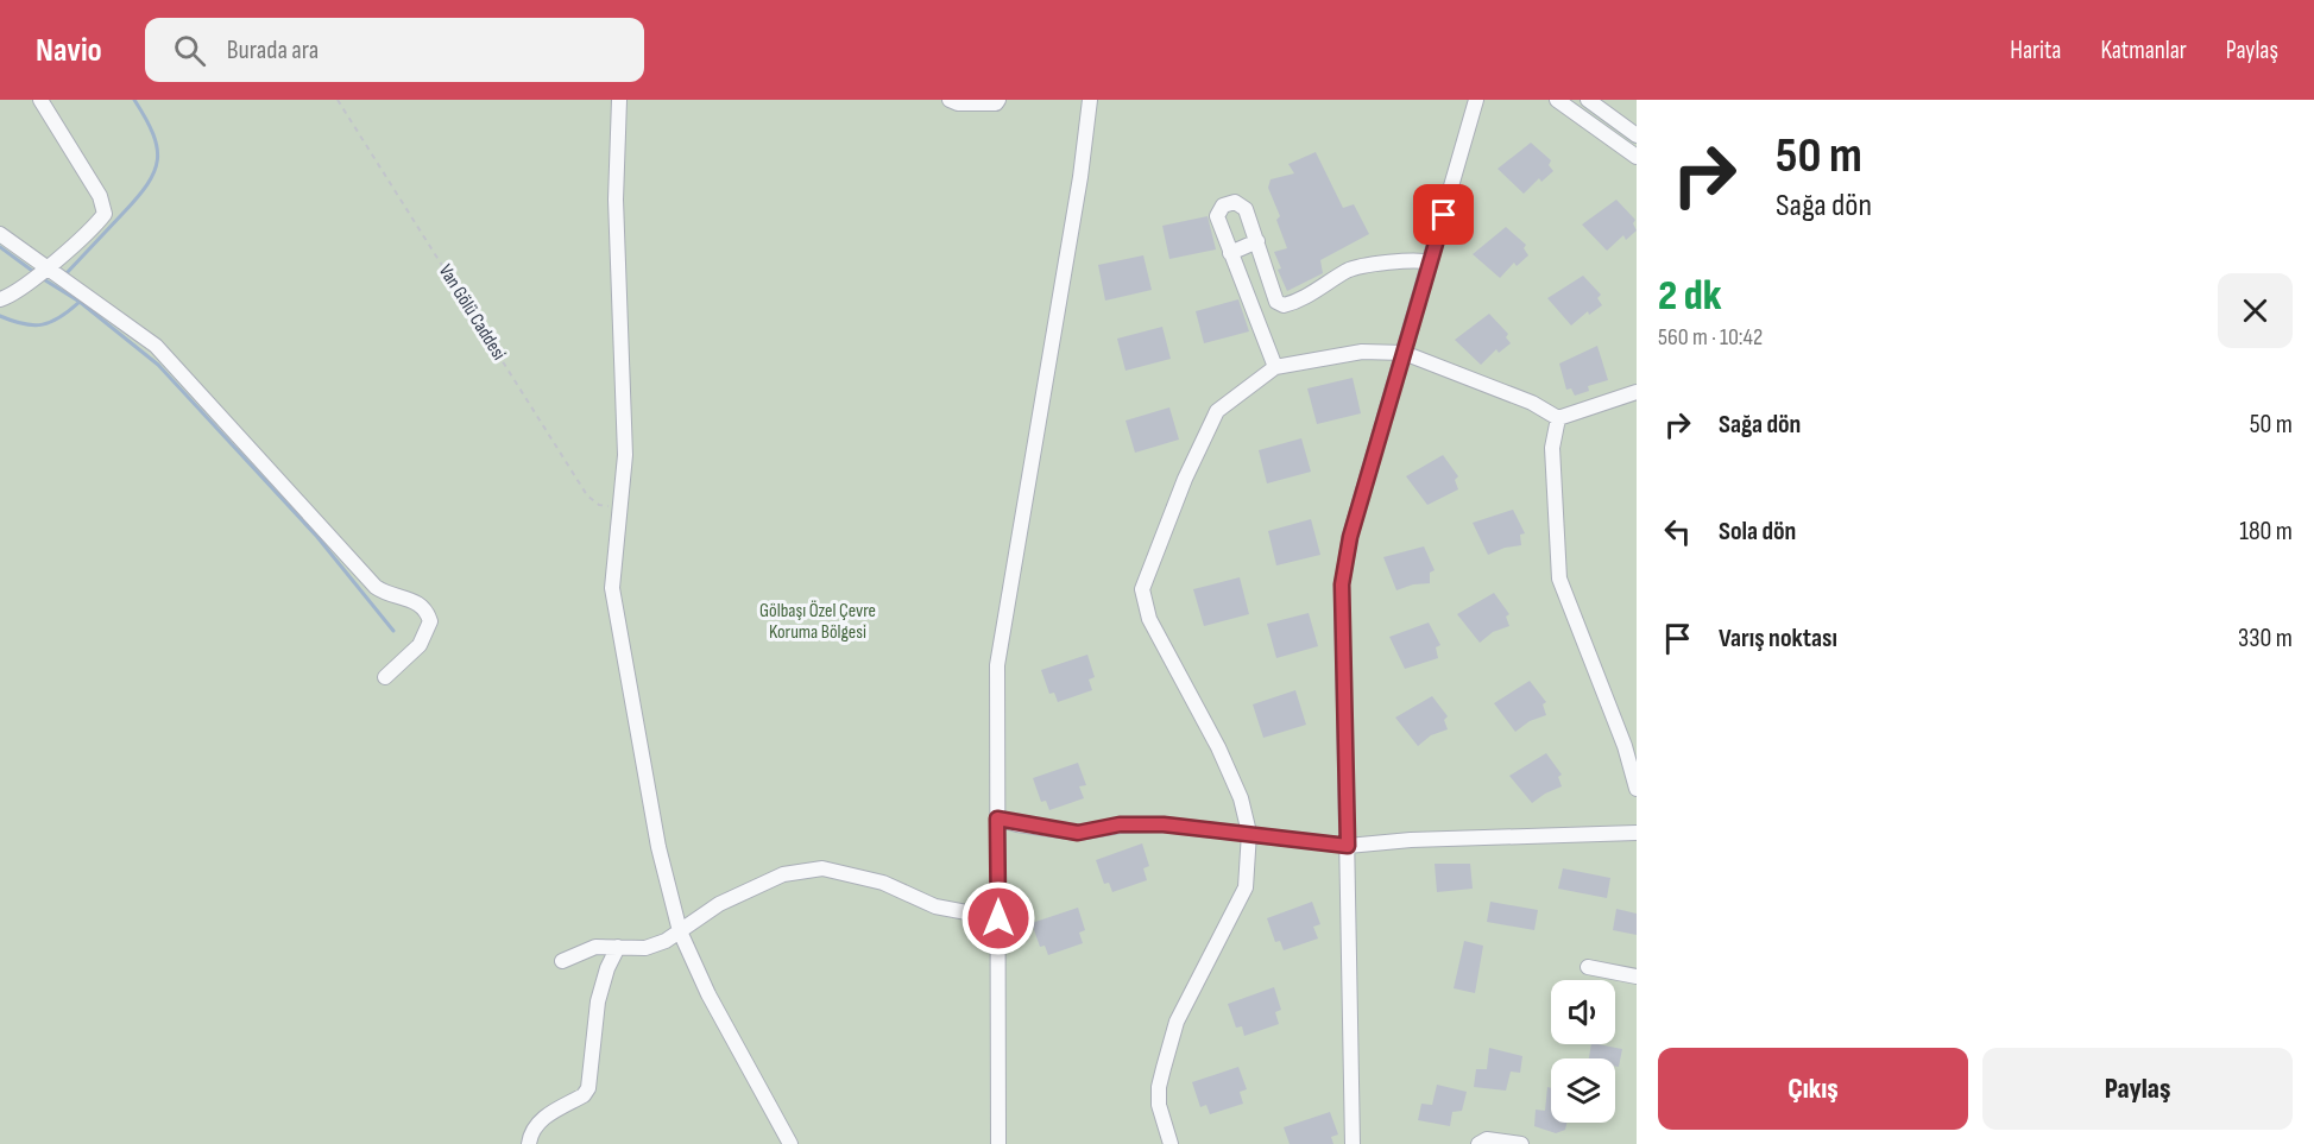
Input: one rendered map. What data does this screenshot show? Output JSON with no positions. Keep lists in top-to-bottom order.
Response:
{
  "streets": {
    "path": ["Van Gölü Caddesi"]
  },
  "parks": ["Gölbaşı Özel Çevre Koruma Bölgesi"],
  "page": {
    "header": "Navio",
    "search": "Burada ara",
    "nav": ["Harita", "Katmanlar", "Paylaş"],
    "turn": ["50 m", "Sağa dön"],
    "heading": ["2 dk", "560 m · 10:42"],
    "list": [
      {
        "name": "Sağa dön",
        "value": "50 m"
      },
      {
        "name": "Sola dön",
        "value": "180 m"
      },
      {
        "name": "Varış noktası",
        "value": "330 m"
      }
    ],
    "buttons": ["Çıkış", "Paylaş"]
  }
}
